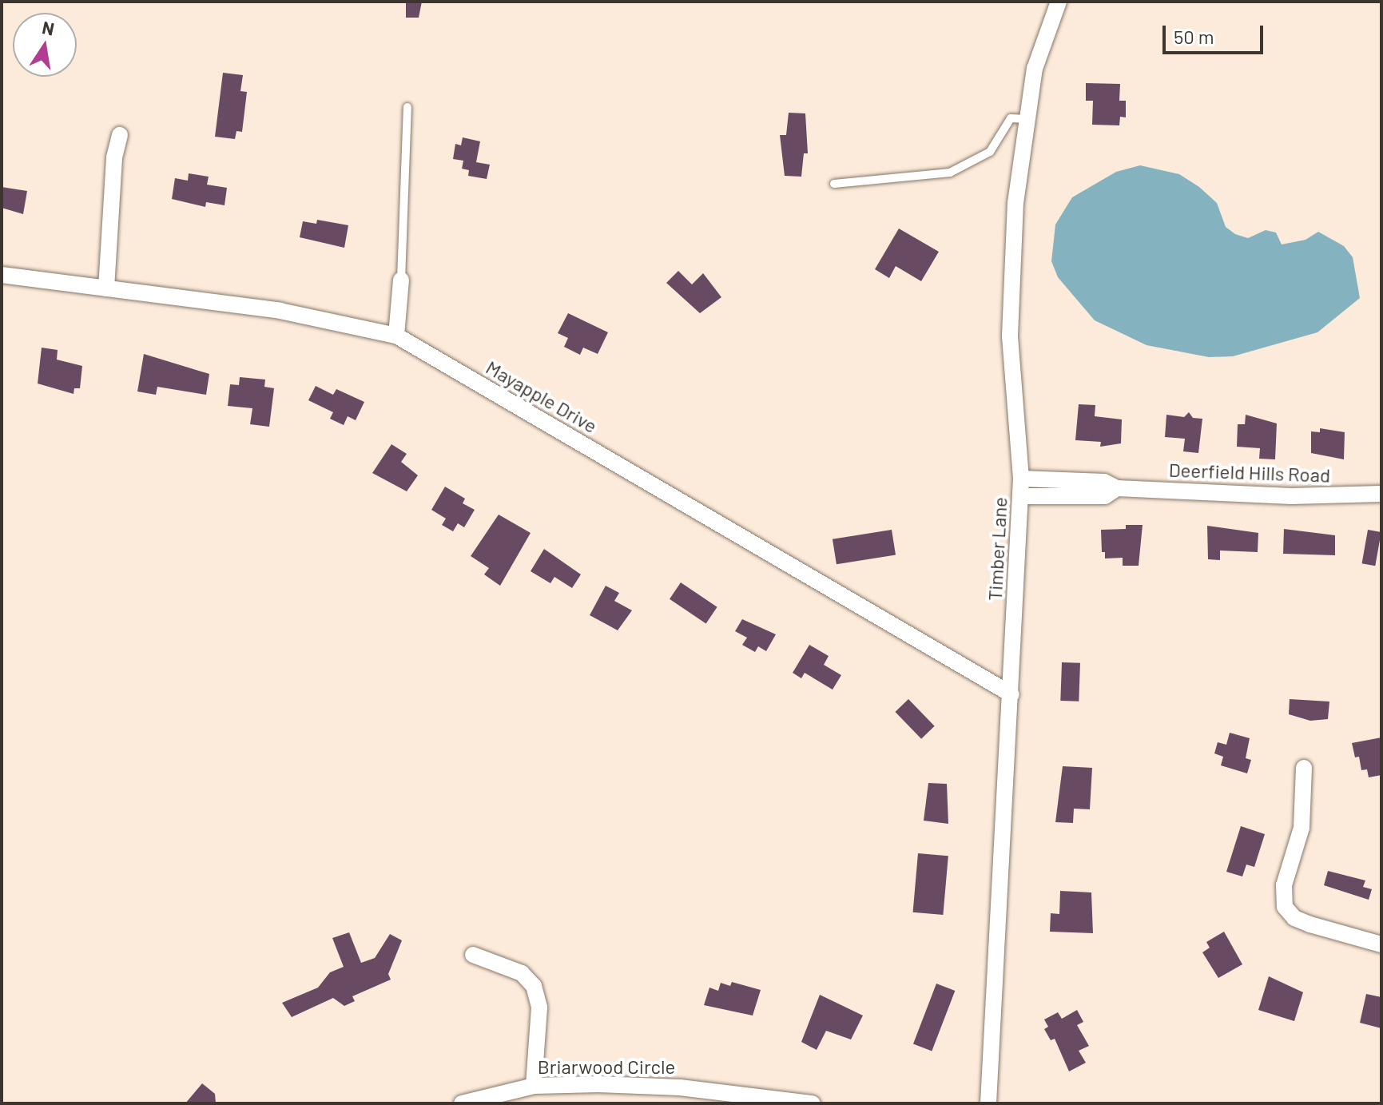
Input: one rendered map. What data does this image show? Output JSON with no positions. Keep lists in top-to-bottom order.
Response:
{
  "streets": {
    "street": [
      "Mayapple Drive",
      "Deerfield Hills Road",
      "Timber Lane",
      "Briarwood Circle"
    ]
  },
  "crossings": [
    ["Mayapple Drive", "Timber Lane"],
    ["Deerfield Hills Road", "Timber Lane"]
  ],
  "scale_bar": "50 m",
  "north": "top"
}
